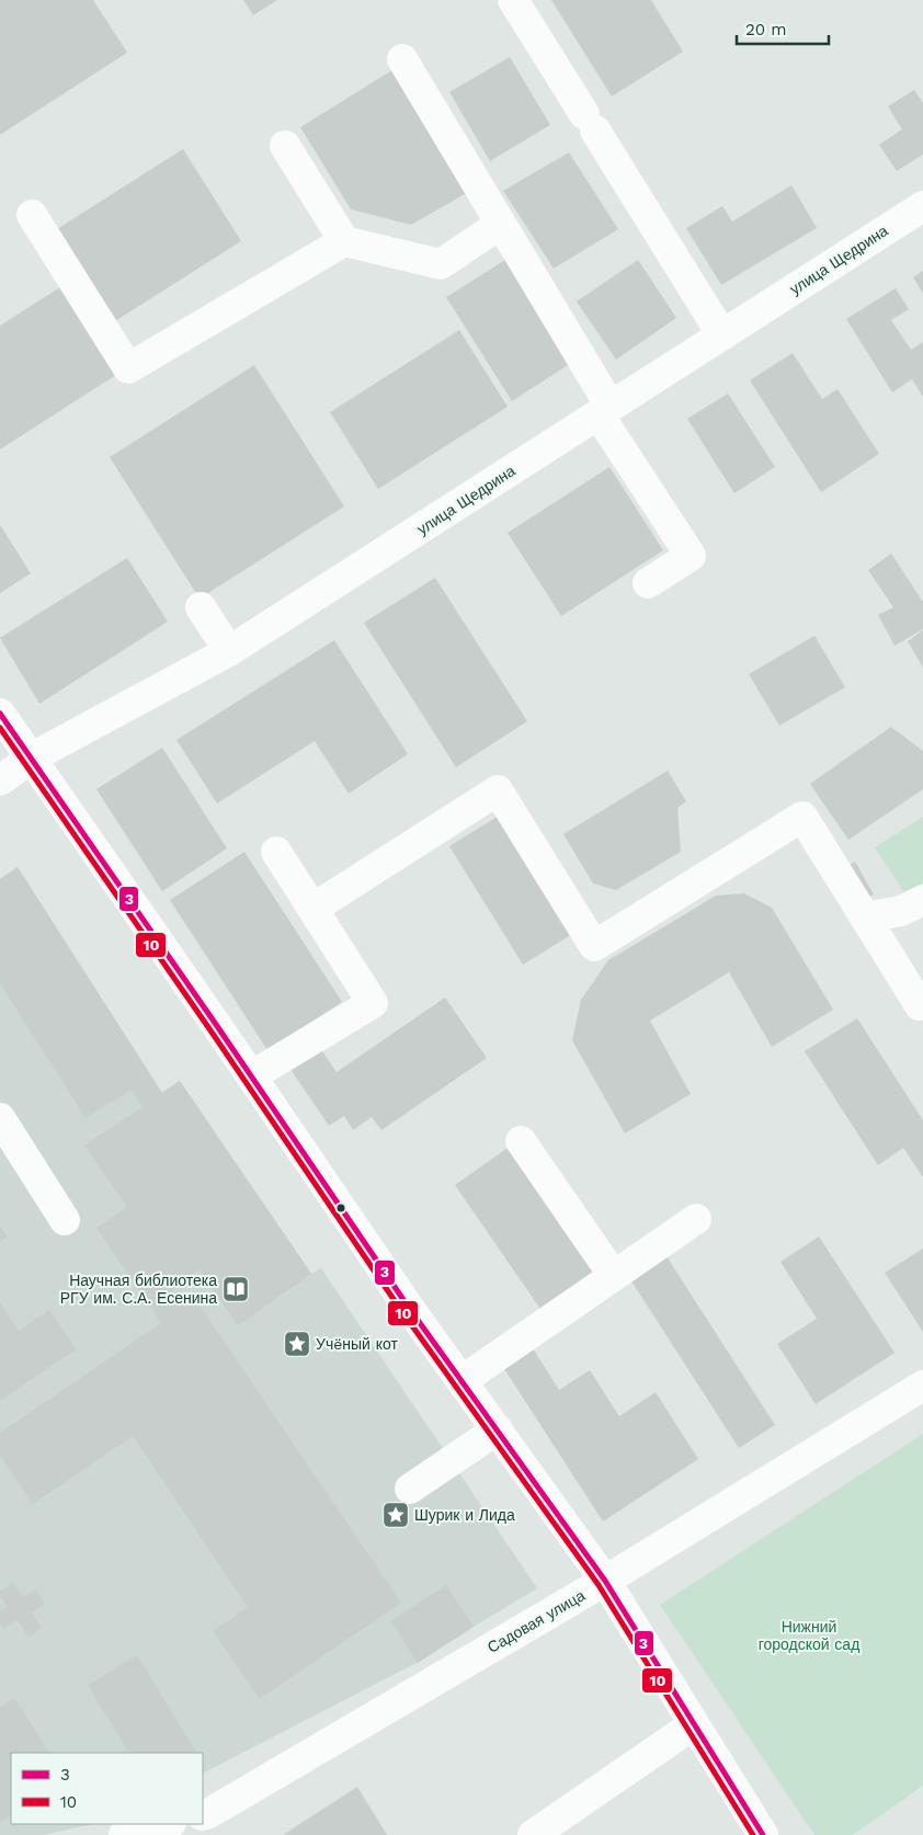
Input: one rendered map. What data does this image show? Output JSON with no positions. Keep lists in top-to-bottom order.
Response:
{
  "streets": {
    "street": ["улица Щедрина", "Садовая улица"]
  },
  "parks": ["Нижний городской сад"],
  "places": {
    "library": ["Научная библиотека РГУ им. С.А. Есенина"],
    "place": ["Учëный кот", "Шурик и Лида"]
  },
  "lines": ["transit line 3", "transit line 10"],
  "legend": ["3", "10"],
  "scale_bar": "20 m"
}
